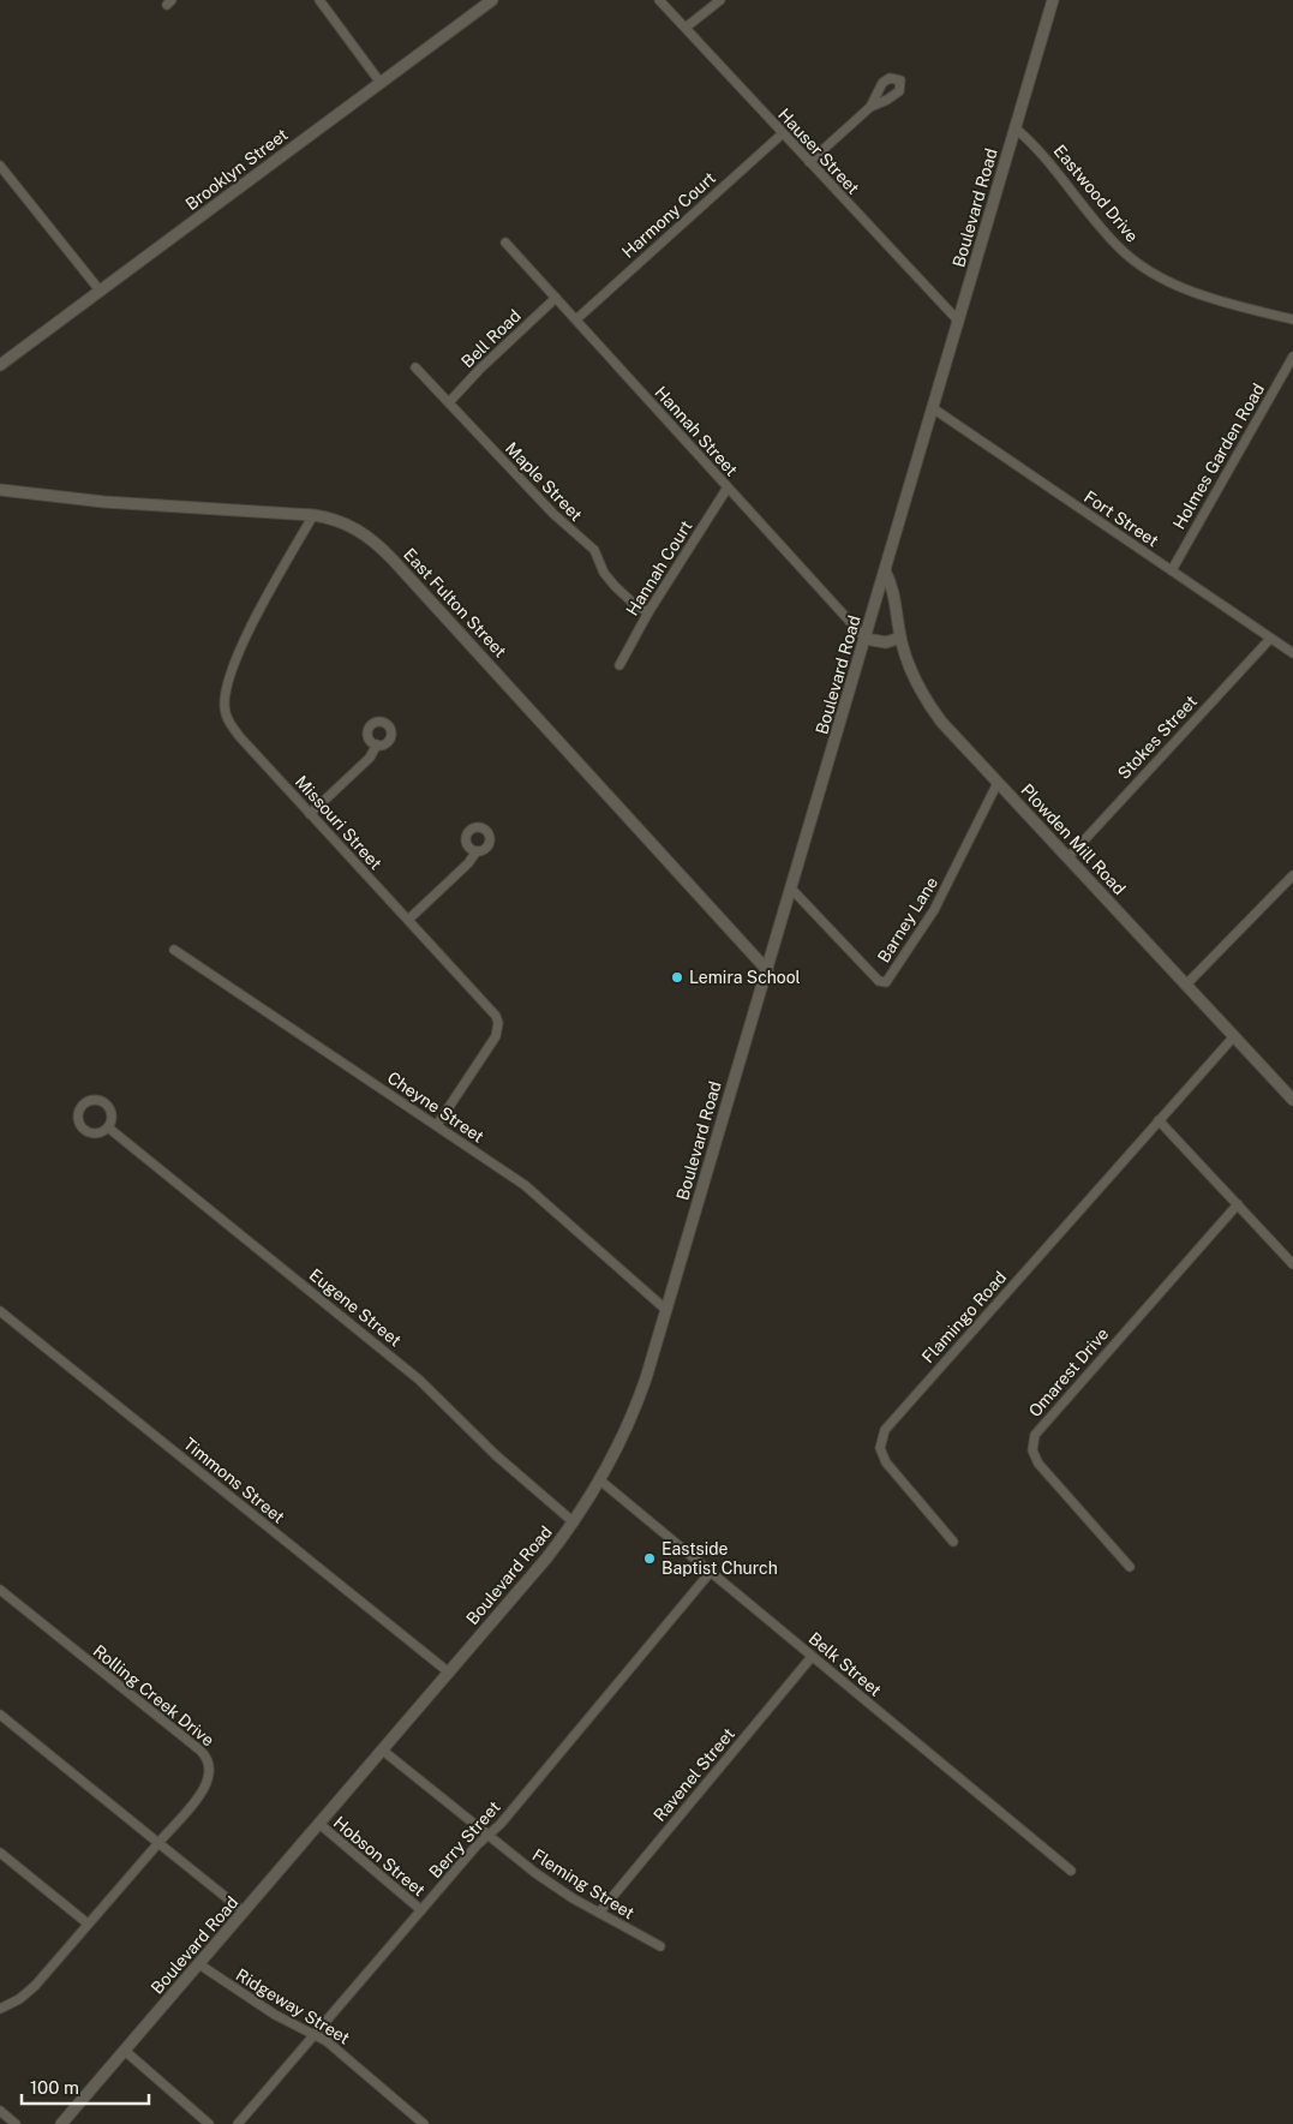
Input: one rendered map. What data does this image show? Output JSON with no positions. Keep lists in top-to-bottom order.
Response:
{
  "streets": {
    "street": [
      "Hauser Street",
      "Brooklyn Street",
      "Eastwood Drive",
      "Boulevard Road",
      "Harmony Court",
      "Bell Road",
      "Hannah Street",
      "Holmes Garden Road",
      "Maple Street",
      "Fort Street",
      "Hannah Court",
      "East Fulton Street",
      "Stokes Street",
      "Missouri Street",
      "Plowden Mill Road",
      "Barney Lane",
      "Cheyne Street",
      "Eugene Street",
      "Flamingo Road",
      "Omarest Drive",
      "Timmons Street",
      "Belk Street",
      "Rolling Creek Drive",
      "Ravenel Street",
      "Berry Street",
      "Hobson Street",
      "Fleming Street",
      "Ridgeway Street"
    ]
  },
  "crossings": [
    ["Hauser Street", "Boulevard Road"],
    ["Hauser Street", "Harmony Court"],
    ["Eastwood Drive", "Boulevard Road"],
    ["Boulevard Road", "Hannah Street"],
    ["Boulevard Road", "Fort Street"],
    ["Boulevard Road", "East Fulton Street"],
    ["Boulevard Road", "Plowden Mill Road"],
    ["Boulevard Road", "Barney Lane"],
    ["Boulevard Road", "Cheyne Street"],
    ["Boulevard Road", "Eugene Street"],
    ["Boulevard Road", "Timmons Street"],
    ["Boulevard Road", "Belk Street"],
    ["Boulevard Road", "Hobson Street"],
    ["Boulevard Road", "Fleming Street"],
    ["Boulevard Road", "Ridgeway Street"],
    ["Harmony Court", "Hannah Street"],
    ["Bell Road", "Hannah Street"],
    ["Bell Road", "Maple Street"],
    ["Hannah Street", "Hannah Court"],
    ["Holmes Garden Road", "Fort Street"],
    ["Maple Street", "Hannah Court"],
    ["Fort Street", "Stokes Street"],
    ["East Fulton Street", "Missouri Street"],
    ["Stokes Street", "Plowden Mill Road"],
    ["Missouri Street", "Cheyne Street"],
    ["Plowden Mill Road", "Barney Lane"],
    ["Plowden Mill Road", "Flamingo Road"],
    ["Belk Street", "Ravenel Street"],
    ["Belk Street", "Berry Street"],
    ["Ravenel Street", "Fleming Street"],
    ["Berry Street", "Hobson Street"],
    ["Berry Street", "Fleming Street"],
    ["Berry Street", "Ridgeway Street"]
  ],
  "places": ["Lemira School", "Eastside Baptist Church"],
  "scale_bar": "100 m"
}
